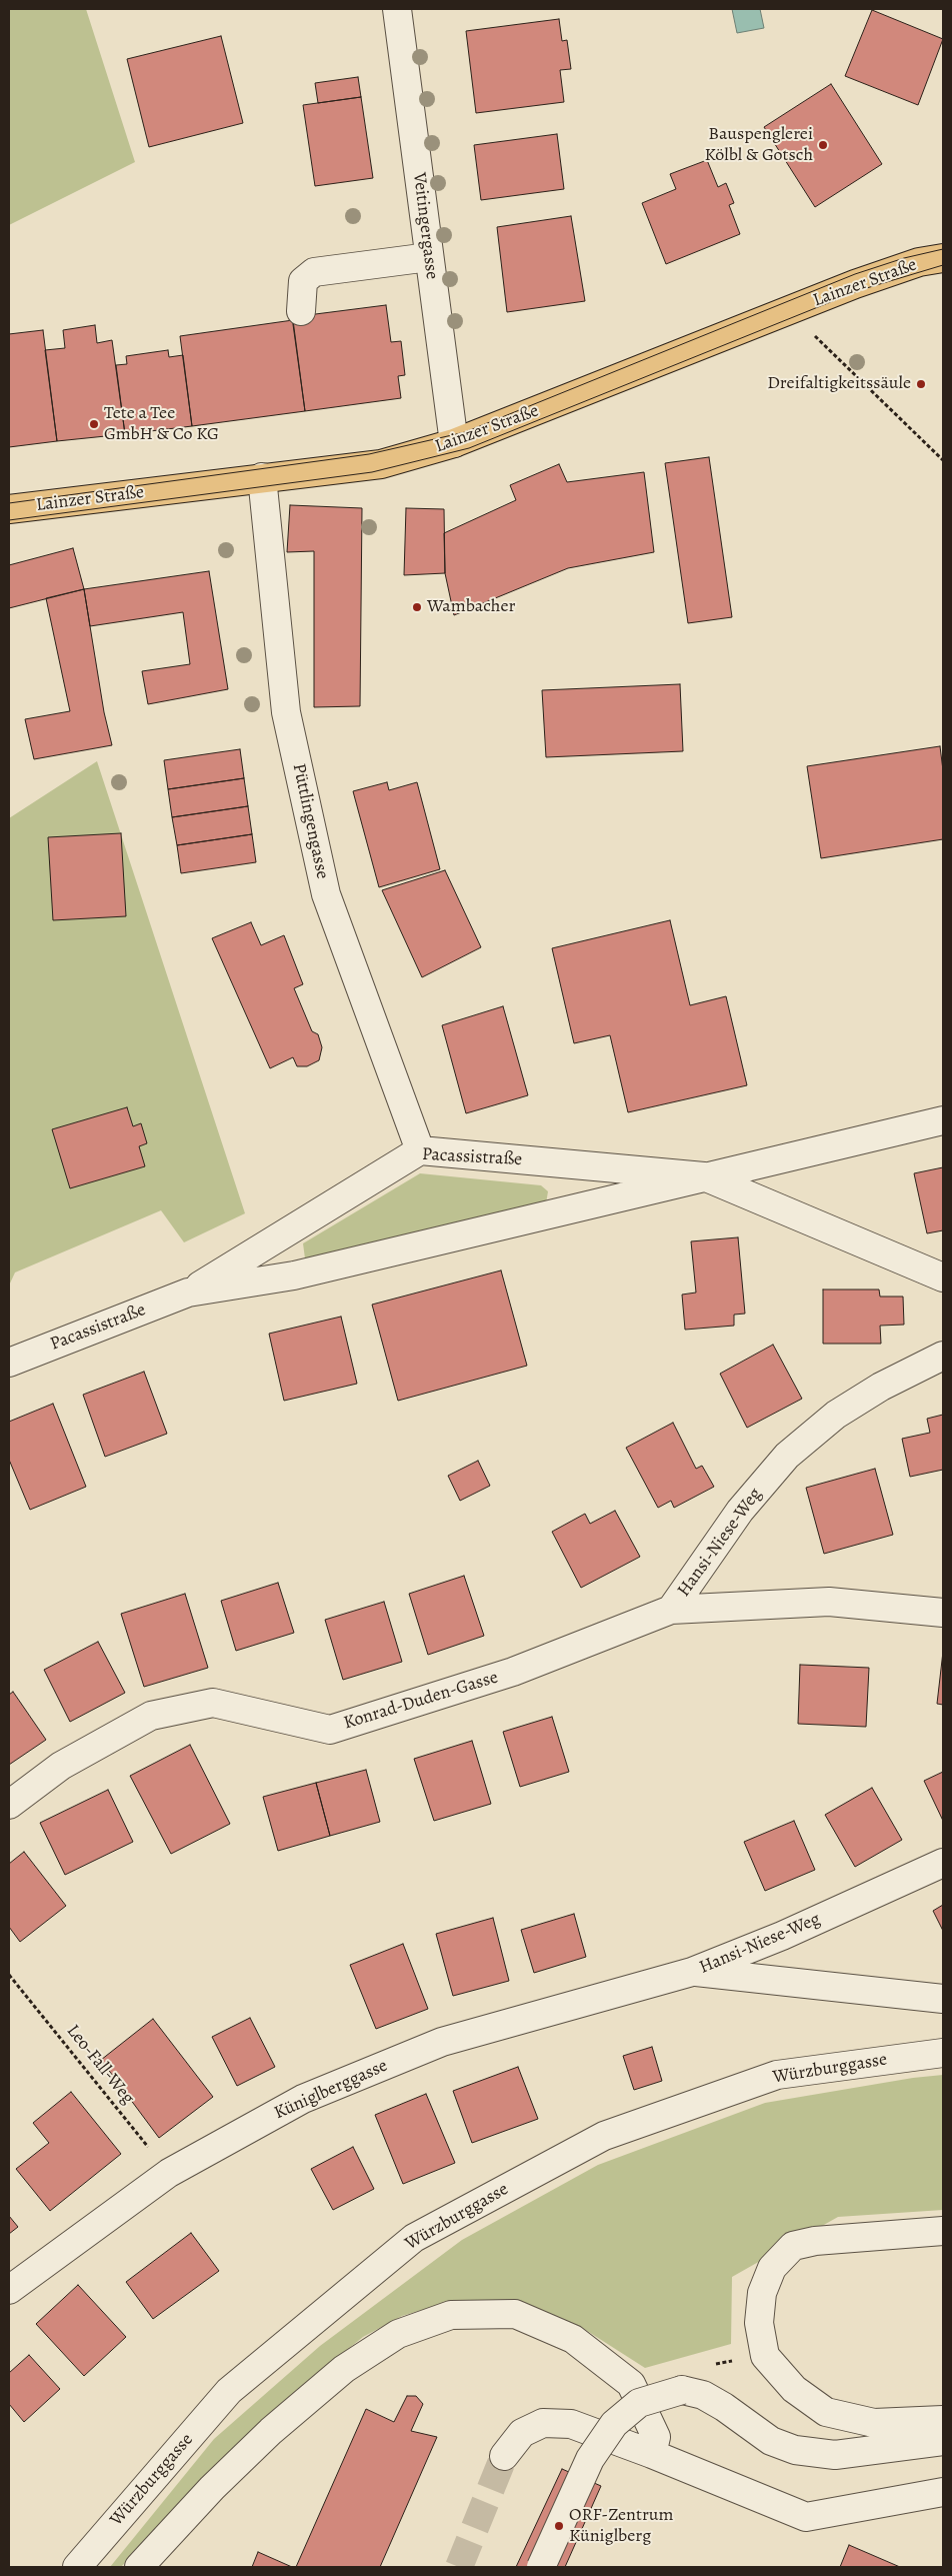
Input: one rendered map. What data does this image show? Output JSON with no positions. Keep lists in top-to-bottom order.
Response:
{
  "streets": {
    "main road": ["Lainzer Straße"],
    "street": [
      "Veitingergasse",
      "Püttlingengasse",
      "Pacassistraße",
      "Hansi-Niese-Weg",
      "Konrad-Duden-Gasse",
      "Würzburggasse",
      "Küniglberggasse"
    ],
    "path": ["Leo-Fall-Weg"]
  },
  "crossings": [
    ["Veitingergasse", "Lainzer Straße"],
    ["Lainzer Straße", "Püttlingengasse"],
    ["Püttlingengasse", "Pacassistraße"],
    ["Hansi-Niese-Weg", "Konrad-Duden-Gasse"],
    ["Hansi-Niese-Weg", "Küniglberggasse"],
    ["Leo-Fall-Weg", "Küniglberggasse"]
  ],
  "places": [
    "Bauspenglerei Kölbl & Gotsch",
    "Dreifaltigkeitssäule",
    "Tete a Tee GmbH & Co KG",
    "Wambacher",
    "ORF-Zentrum Küniglberg"
  ]
}
